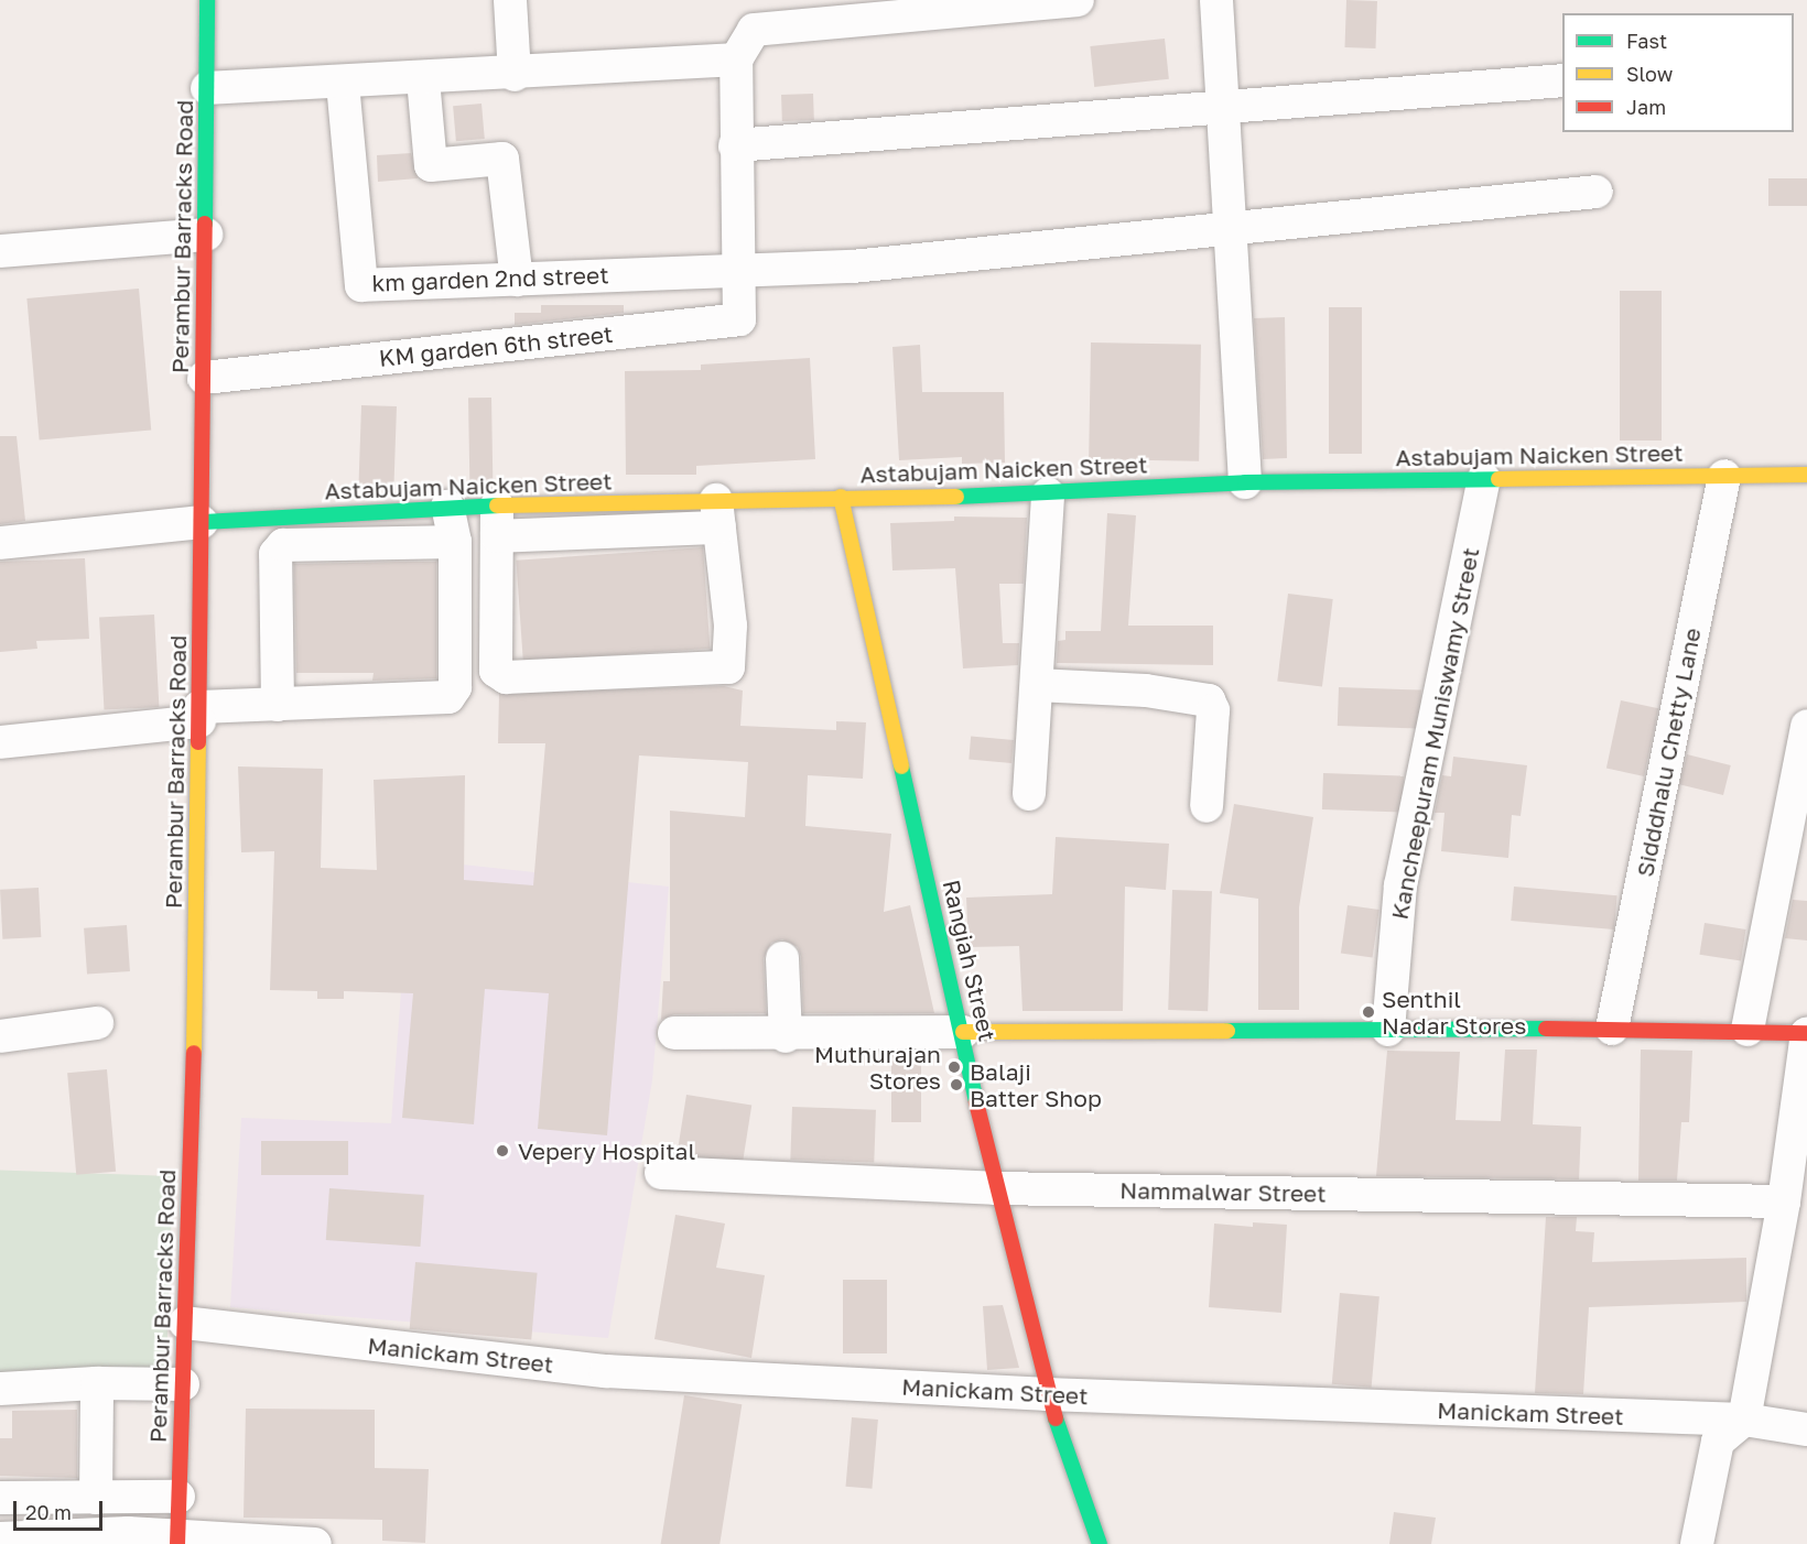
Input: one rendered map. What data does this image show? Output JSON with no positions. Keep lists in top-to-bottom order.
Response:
{
  "streets": {
    "street": [
      "Perambur Barracks Road",
      "km garden 2nd street",
      "KM garden 6th street",
      "Astabujam Naicken Street",
      "Kancheepuram Muniswamy Street",
      "Sidddhalu Chetty Lane",
      "Rangiah Street",
      "Nammalwar Street",
      "Manickam Street"
    ]
  },
  "crossings": [
    ["Perambur Barracks Road", "KM garden 6th street"],
    ["Perambur Barracks Road", "Astabujam Naicken Street"],
    ["Perambur Barracks Road", "Manickam Street"],
    ["km garden 2nd street", "KM garden 6th street"],
    ["Astabujam Naicken Street", "Kancheepuram Muniswamy Street"],
    ["Astabujam Naicken Street", "Sidddhalu Chetty Lane"],
    ["Astabujam Naicken Street", "Rangiah Street"],
    ["Rangiah Street", "Nammalwar Street"],
    ["Rangiah Street", "Manickam Street"]
  ],
  "places": [
    "Senthil Nadar Stores",
    "Muthurajan Stores",
    "Balaji Batter Shop",
    "Vepery Hospital"
  ],
  "legend": ["Fast", "Slow", "Jam"],
  "scale_bar": "20 m"
}
